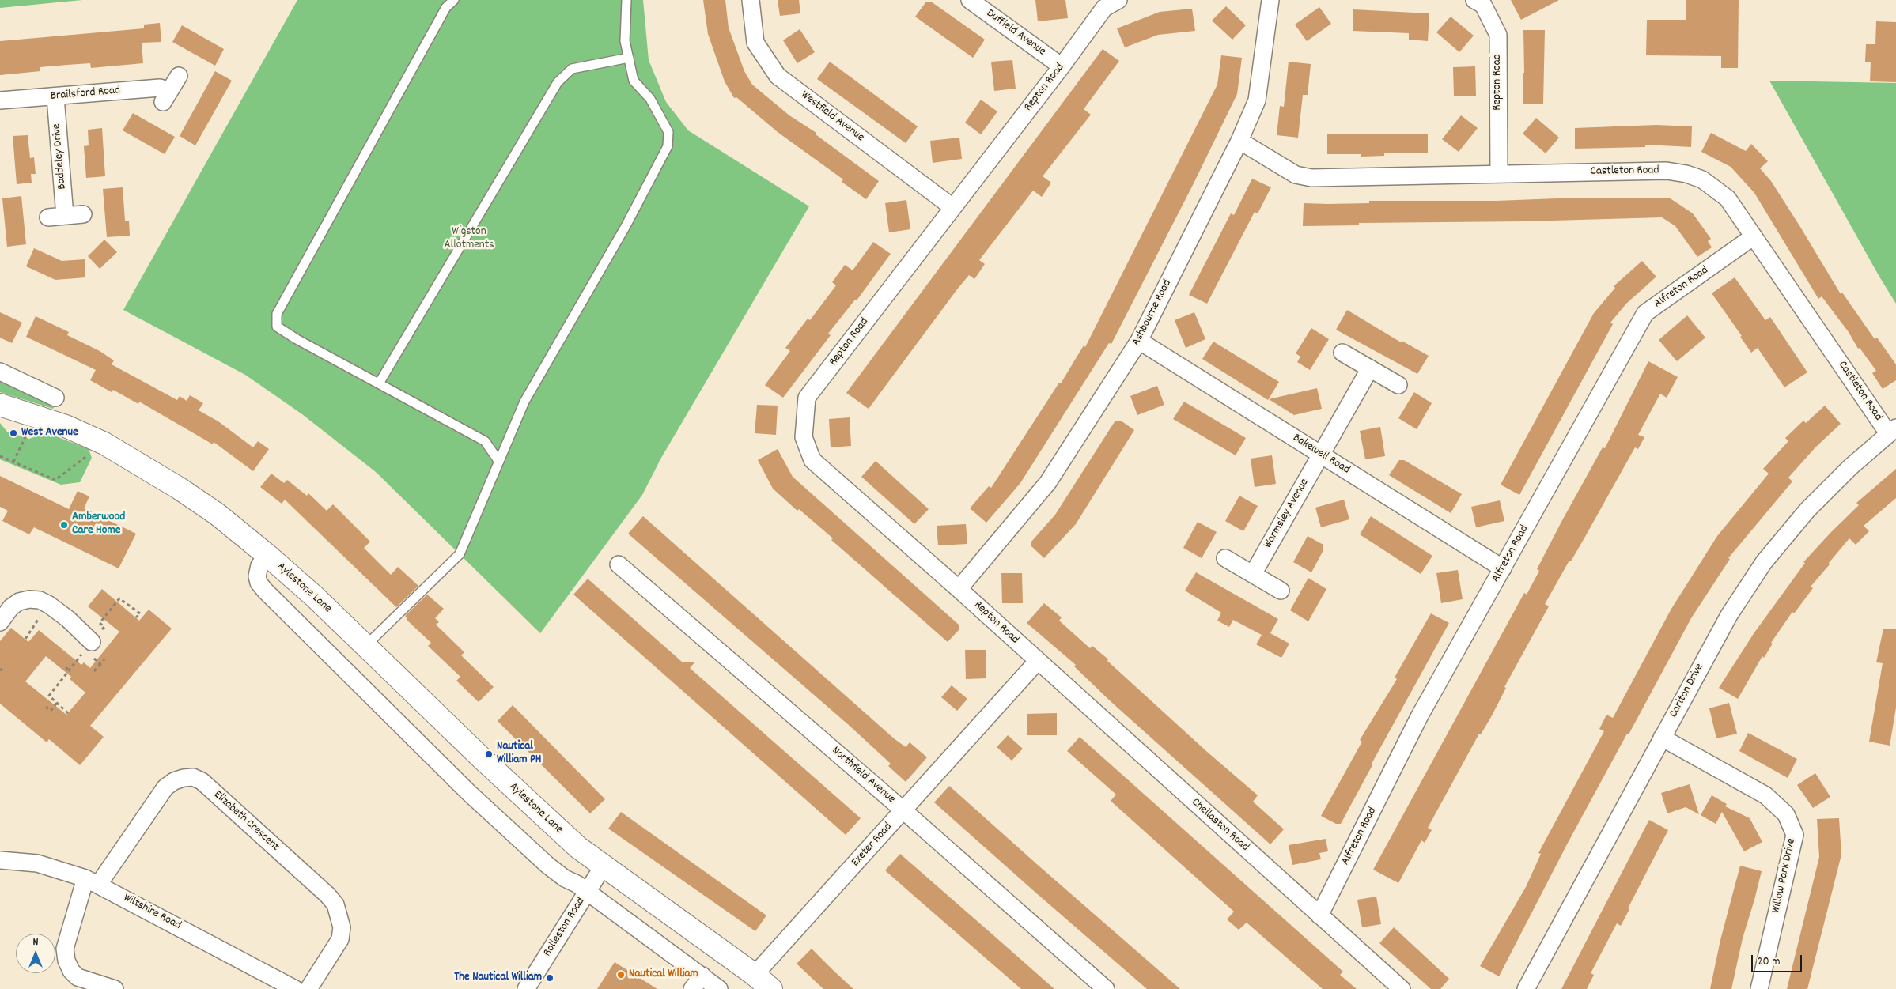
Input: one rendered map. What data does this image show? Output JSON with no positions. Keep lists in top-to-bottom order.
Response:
{
  "streets": {
    "main road": ["Aylestone Lane"],
    "street": [
      "Duffield Avenue",
      "Repton Road",
      "Brailsford Road",
      "Westfield Avenue",
      "Baddeley Drive",
      "Castleton Road",
      "Alfreton Road",
      "Ashbourne Road",
      "Bakewell Road",
      "Warmsley Avenue",
      "Carlton Drive",
      "Northfield Avenue",
      "Elizabeth Crescent",
      "Chellaston Road",
      "Exeter Road",
      "Willow Park Drive",
      "Wiltshire Road",
      "Rolleston Road"
    ]
  },
  "crossings": [
    ["Duffield Avenue", "Repton Road"],
    ["Repton Road", "Westfield Avenue"],
    ["Repton Road", "Castleton Road"],
    ["Repton Road", "Ashbourne Road"],
    ["Repton Road", "Chellaston Road"],
    ["Repton Road", "Exeter Road"],
    ["Brailsford Road", "Baddeley Drive"],
    ["Castleton Road", "Alfreton Road"],
    ["Castleton Road", "Ashbourne Road"],
    ["Castleton Road", "Carlton Drive"],
    ["Alfreton Road", "Bakewell Road"],
    ["Alfreton Road", "Chellaston Road"],
    ["Ashbourne Road", "Bakewell Road"],
    ["Bakewell Road", "Warmsley Avenue"],
    ["Aylestone Lane", "Exeter Road"],
    ["Aylestone Lane", "Rolleston Road"],
    ["Carlton Drive", "Willow Park Drive"],
    ["Northfield Avenue", "Exeter Road"],
    ["Elizabeth Crescent", "Wiltshire Road"],
    ["Chellaston Road", "Exeter Road"]
  ],
  "parks": ["Wigston Allotments"],
  "places": [
    "West Avenue",
    "Amberwood Care Home",
    "Nautical William PH",
    "Nautical William",
    "The Nautical William"
  ],
  "scale_bar": "20 m",
  "north": "top"
}
